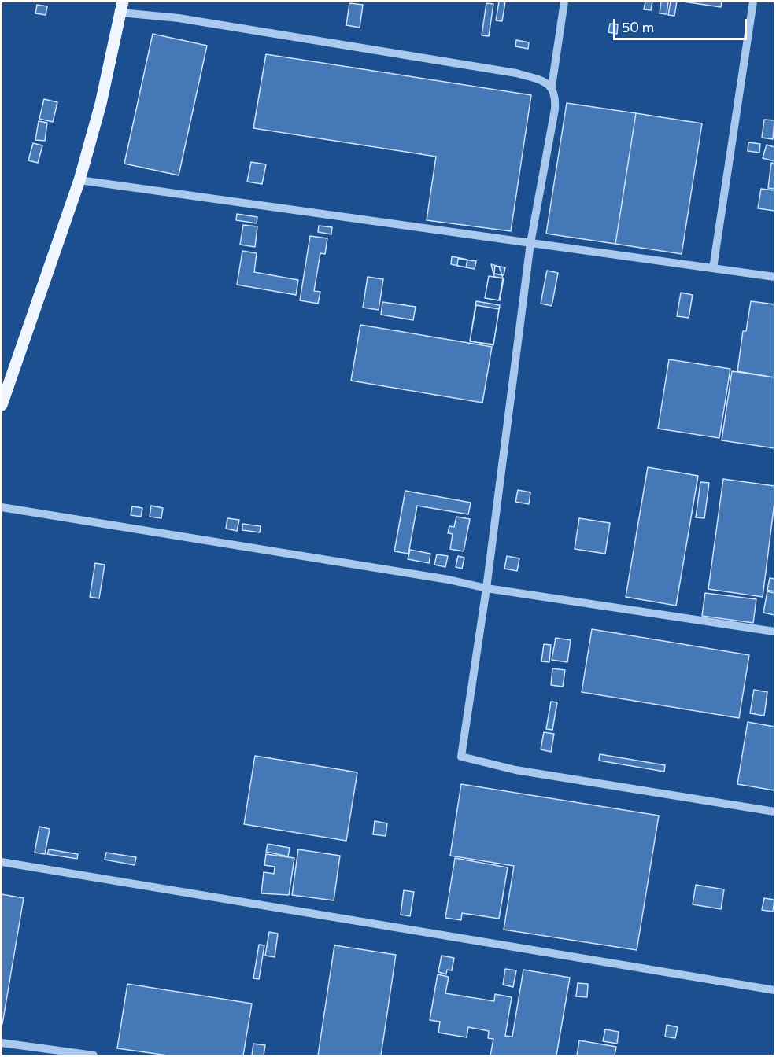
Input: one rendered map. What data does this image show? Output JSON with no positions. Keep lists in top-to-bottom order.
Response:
{
  "scale_bar": "50 m"
}
